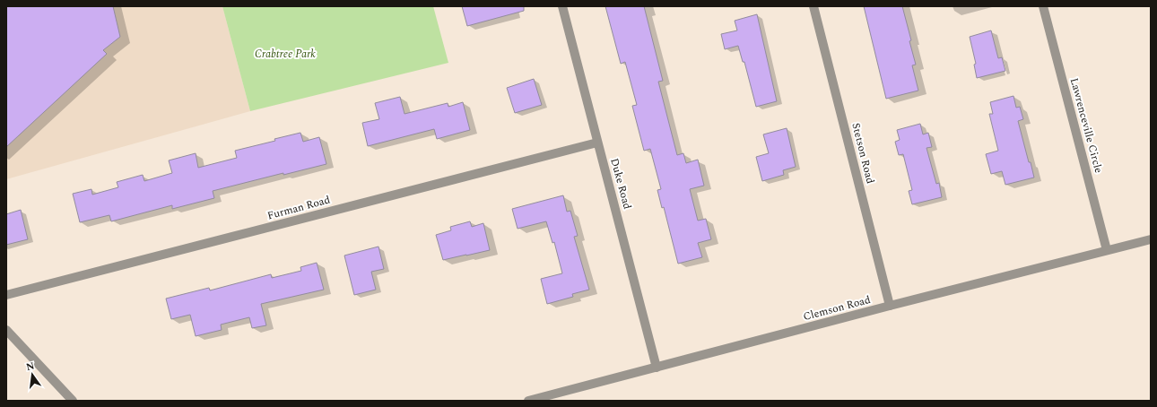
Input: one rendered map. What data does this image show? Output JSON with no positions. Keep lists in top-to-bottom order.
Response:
{
  "streets": {
    "street": [
      "Lawrenceville Circle",
      "Stetson Road",
      "Duke Road",
      "Furman Road",
      "Clemson Road"
    ]
  },
  "crossings": [
    ["Lawrenceville Circle", "Clemson Road"],
    ["Stetson Road", "Clemson Road"],
    ["Duke Road", "Furman Road"],
    ["Duke Road", "Clemson Road"]
  ],
  "parks": ["Crabtree Park"],
  "north": "top"
}
